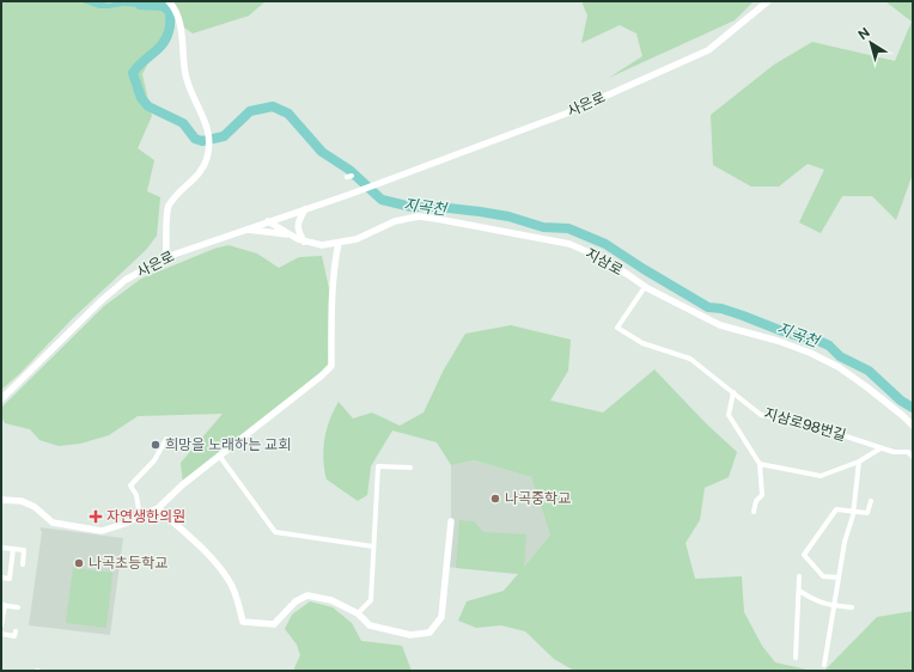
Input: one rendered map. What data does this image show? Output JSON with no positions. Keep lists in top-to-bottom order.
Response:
{
  "streets": {
    "street": ["사은로", "지삼로", "지삼로98번길"]
  },
  "crossings": [
    ["사은로", "지삼로"],
    ["지삼로", "지삼로98번길"]
  ],
  "water": ["지곡천"],
  "places": {
    "other": ["희망을 노래하는 교회", "나곡중학교", "나곡초등학교"],
    "health": ["자연생한의원"]
  },
  "north": "top left"
}
